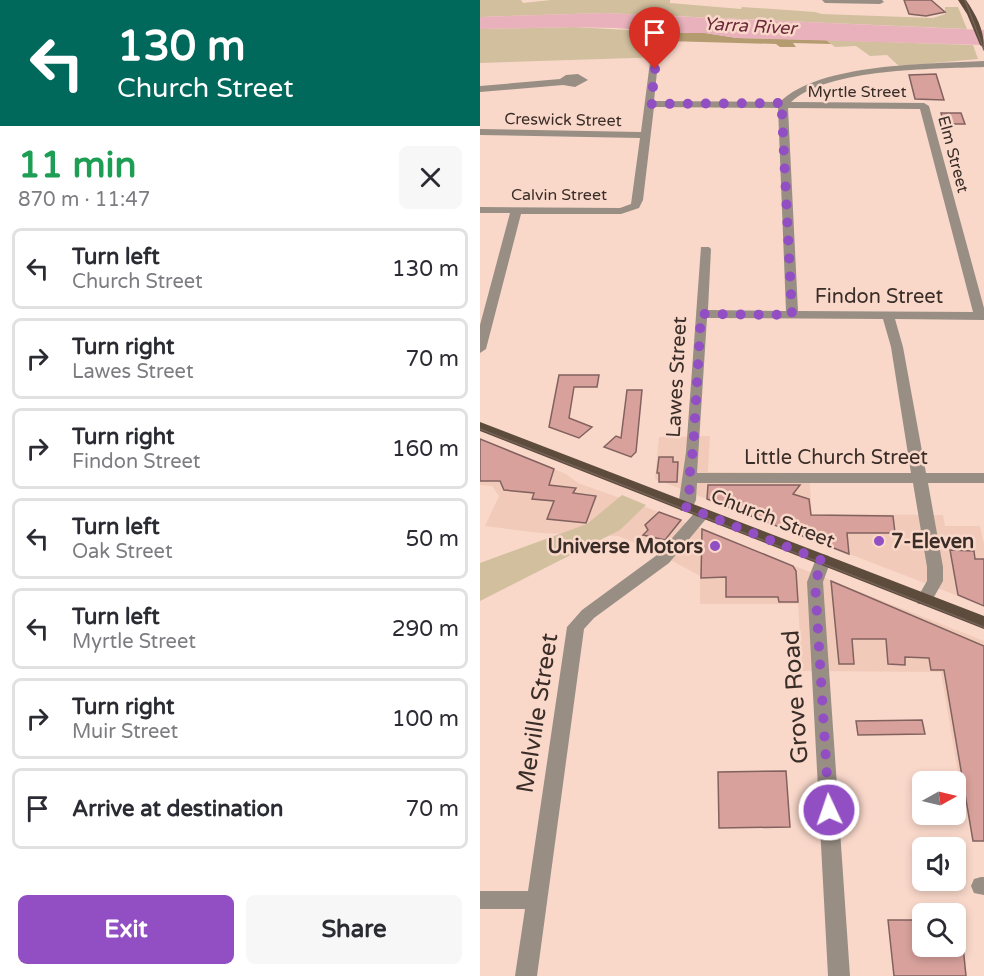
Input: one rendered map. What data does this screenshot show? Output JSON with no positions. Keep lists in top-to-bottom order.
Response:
{
  "streets": {
    "main road": ["Church Street"],
    "street": [
      "Myrtle Street",
      "Creswick Street",
      "Elm Street",
      "Calvin Street",
      "Findon Street",
      "Lawes Street",
      "Little Church Street",
      "Grove Road",
      "Melville Street"
    ]
  },
  "crossings": [
    ["Myrtle Street", "Elm Street"],
    ["Creswick Street", "Calvin Street"],
    ["Elm Street", "Findon Street"],
    ["Findon Street", "Lawes Street"],
    ["Lawes Street", "Little Church Street"],
    ["Lawes Street", "Church Street"],
    ["Lawes Street", "Melville Street"],
    ["Church Street", "Grove Road"],
    ["Church Street", "Melville Street"]
  ],
  "water": ["Yarra River"],
  "places": ["7-Eleven", "Universe Motors"],
  "north": "right",
  "page": {
    "turn": ["130 m", "Church Street"],
    "heading": ["11 min", "870 m · 11:47"],
    "list": [
      {
        "name": "Turn left",
        "note": "Church Street",
        "value": "130 m"
      },
      {
        "name": "Turn right",
        "note": "Lawes Street",
        "value": "70 m"
      },
      {
        "name": "Turn right",
        "note": "Findon Street",
        "value": "160 m"
      },
      {
        "name": "Turn left",
        "note": "Oak Street",
        "value": "50 m"
      },
      {
        "name": "Turn left",
        "note": "Myrtle Street",
        "value": "290 m"
      },
      {
        "name": "Turn right",
        "note": "Muir Street",
        "value": "100 m"
      },
      {
        "name": "Arrive at destination",
        "value": "70 m"
      }
    ],
    "buttons": ["Exit", "Share"]
  }
}
